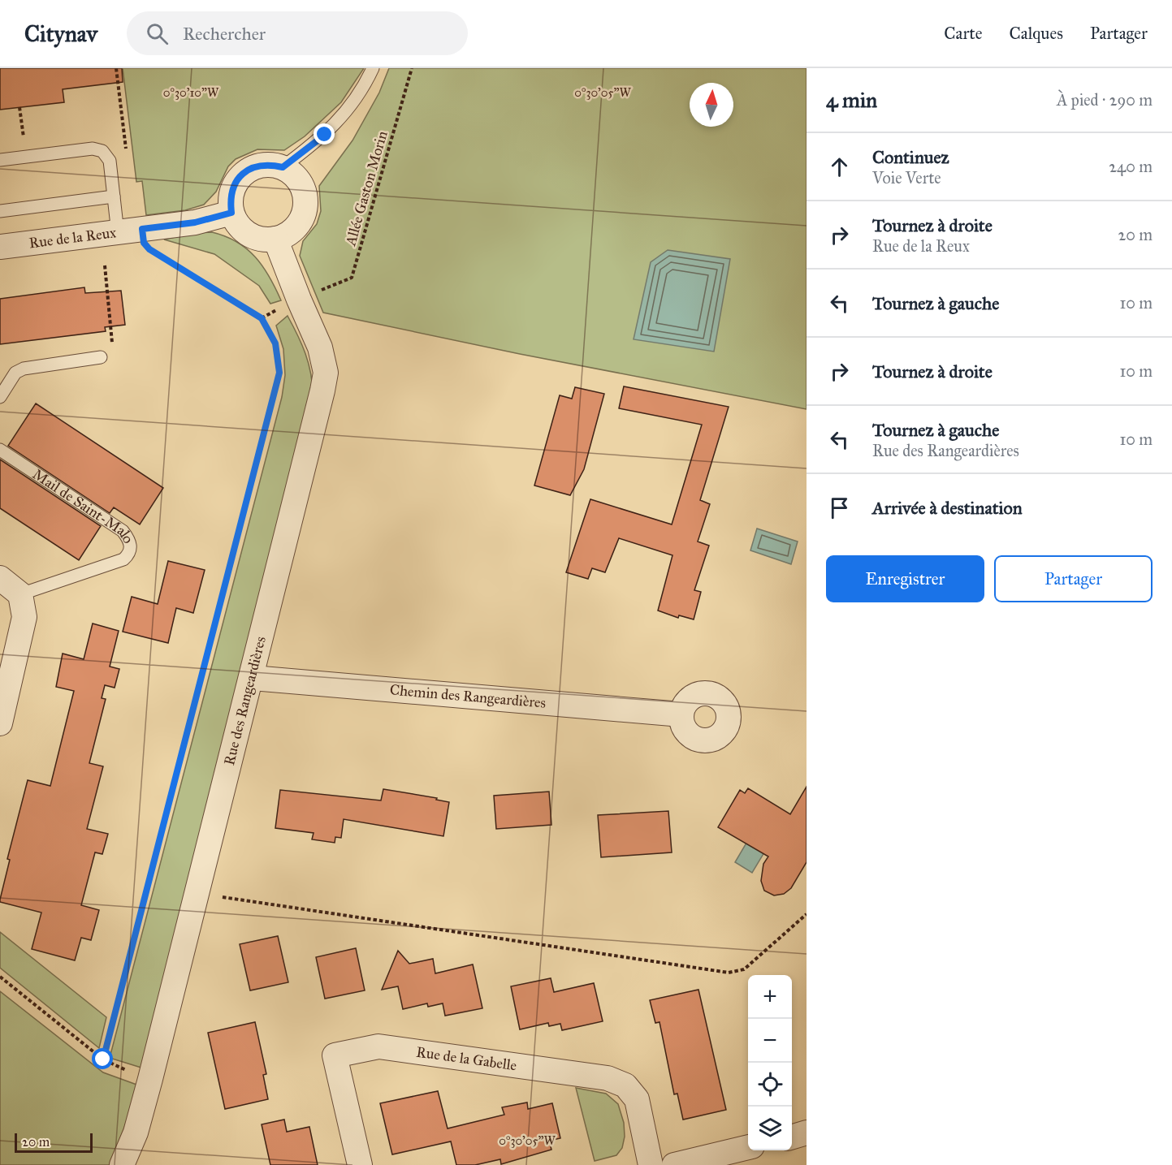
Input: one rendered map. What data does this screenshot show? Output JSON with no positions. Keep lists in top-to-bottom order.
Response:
{
  "streets": {
    "street": [
      "Rue de la Reux",
      "Chemin des Rangeardières",
      "Rue des Rangeardières",
      "Rue de la Gabelle"
    ],
    "lane": ["Mail de Saint-Malo"],
    "path": ["Allée Gaston Morin"]
  },
  "crossings": [
    ["Rue de la Reux", "Rue des Rangeardières"],
    ["Chemin des Rangeardières", "Rue des Rangeardières"]
  ],
  "scale_bar": "20 m",
  "north": "top",
  "page": {
    "header": "Citynav",
    "search": "Rechercher",
    "nav": ["Carte", "Calques", "Partager"],
    "heading": ["4 min", "À pied · 290 m"],
    "list": [
      ["Continuez", "Voie Verte", "240 m"],
      ["Tournez à droite", "Rue de la Reux", "20 m"],
      ["Tournez à gauche", "10 m"],
      ["Tournez à droite", "10 m"],
      ["Tournez à gauche", "Rue des Rangeardières", "10 m"],
      "Arrivée à destination"
    ],
    "buttons": ["Enregistrer", "Partager"],
    "map_buttons": ["+", "−"],
    "scale": "20 m"
  },
  "coordinates": ["0°30'10\"W", "0°30'05\"W"]
}
